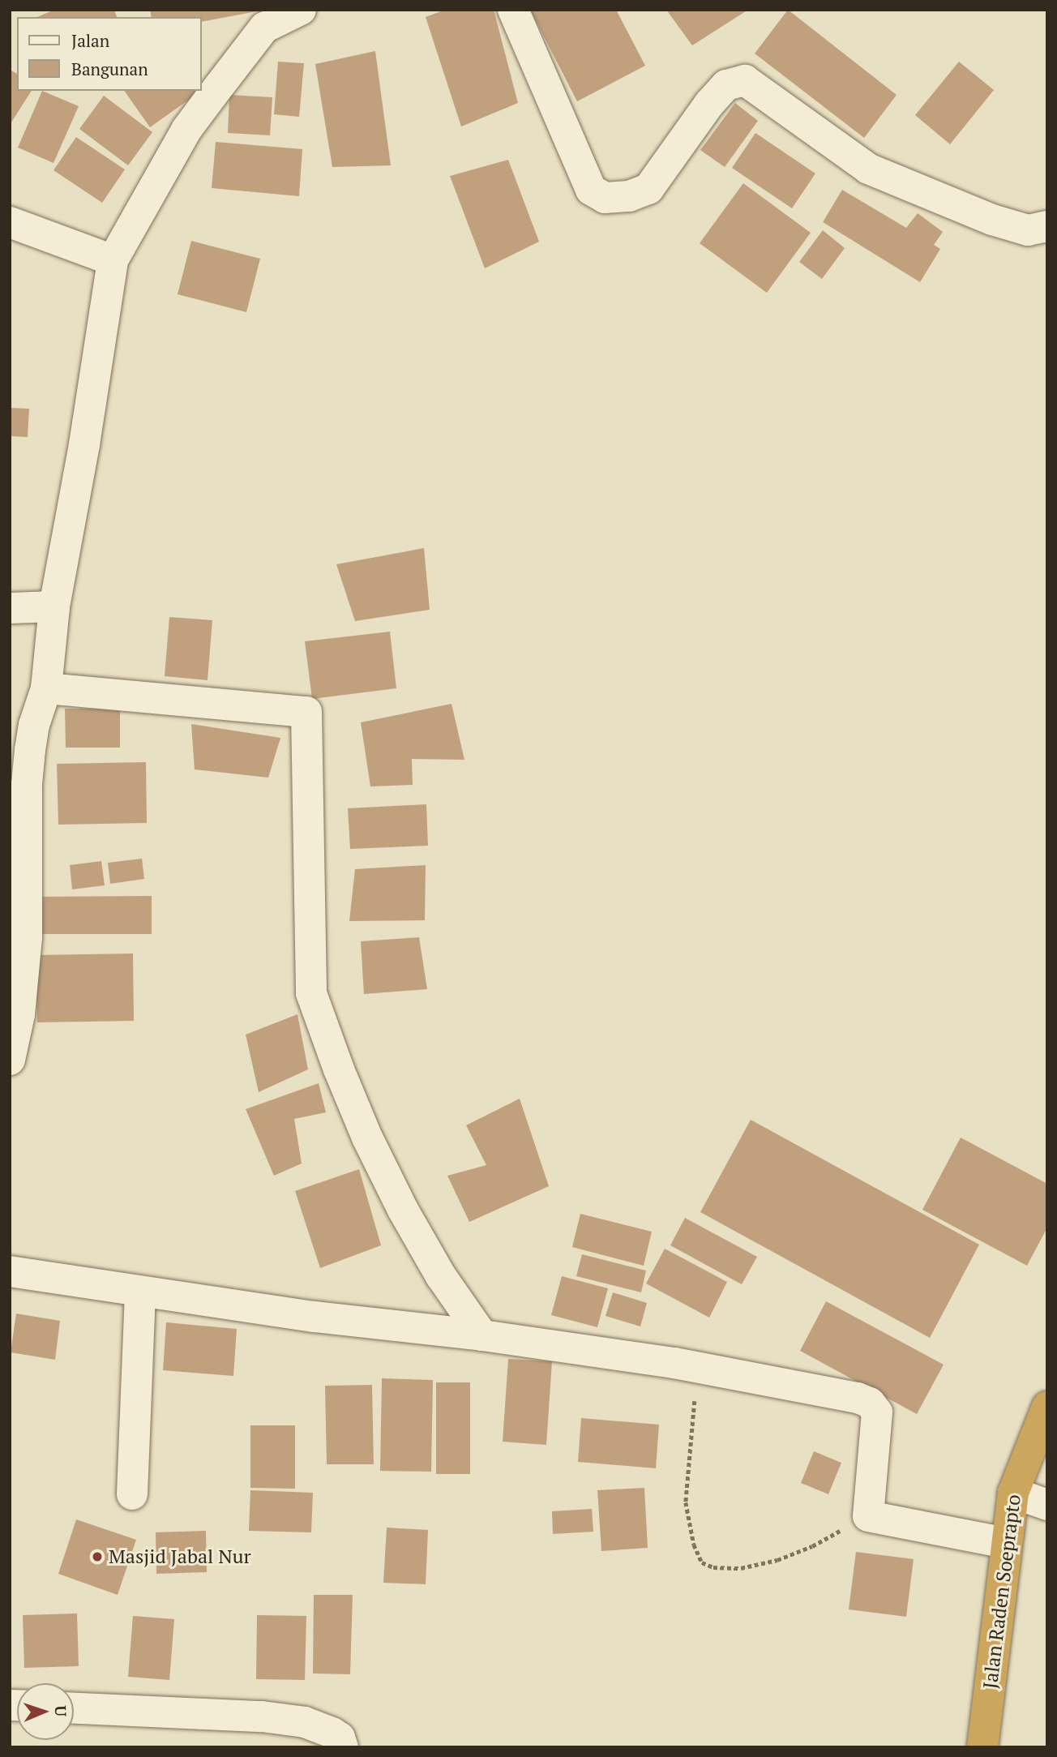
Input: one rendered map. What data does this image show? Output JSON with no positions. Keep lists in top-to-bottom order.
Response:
{
  "streets": {
    "highway": ["Jalan Raden Soeprapto"]
  },
  "places": ["Masjid Jabal Nur"],
  "legend": ["Jalan", "Bangunan"],
  "north": "right"
}
